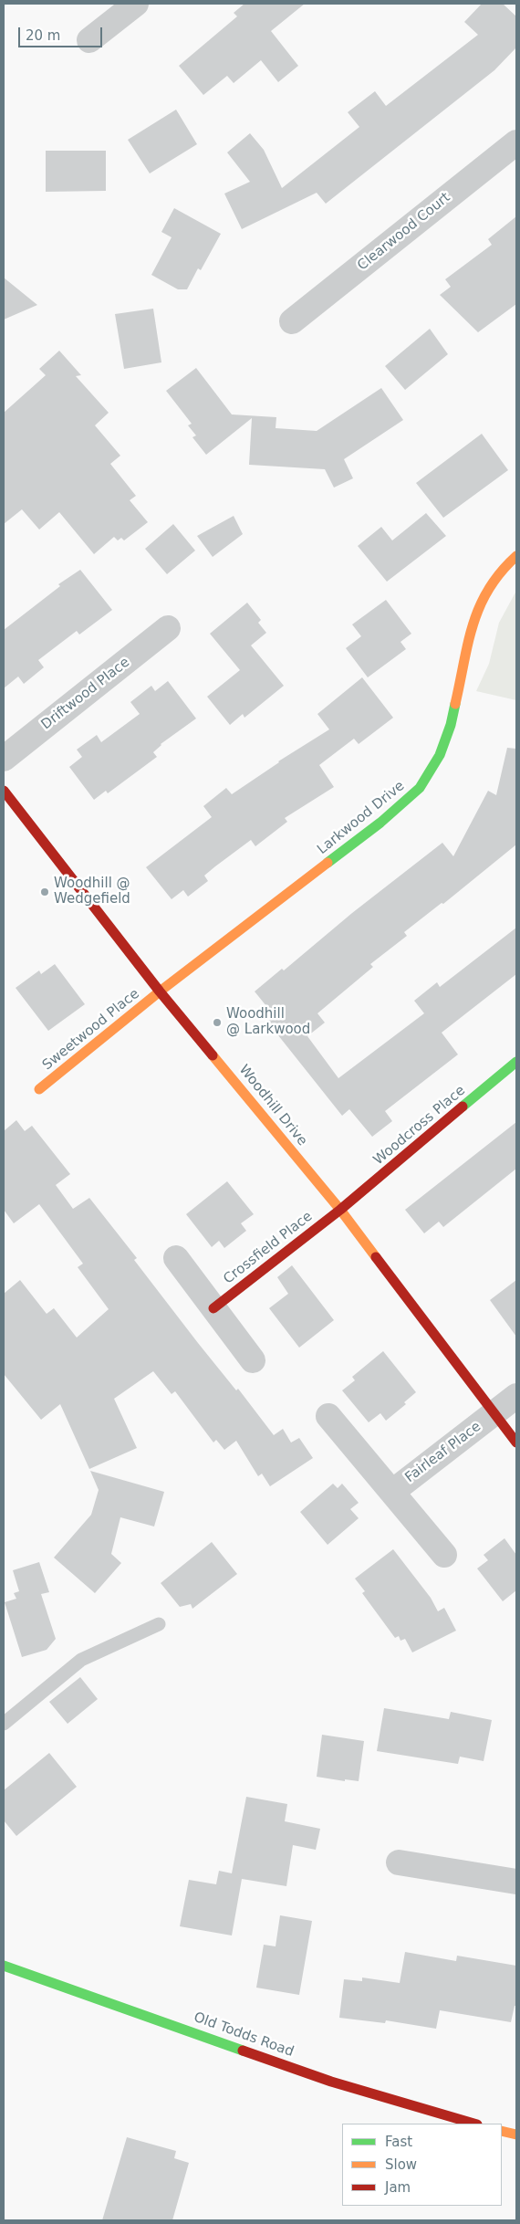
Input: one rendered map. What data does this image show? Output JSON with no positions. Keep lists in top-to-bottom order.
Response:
{
  "streets": {
    "street": [
      "Clearwood Court",
      "Driftwood Place",
      "Larkwood Drive",
      "Sweetwood Place",
      "Woodhill Drive",
      "Woodcross Place",
      "Crossfield Place",
      "Fairleaf Place",
      "Old Todds Road"
    ]
  },
  "crossings": [
    ["Larkwood Drive", "Sweetwood Place"],
    ["Larkwood Drive", "Woodhill Drive"],
    ["Sweetwood Place", "Woodhill Drive"],
    ["Woodhill Drive", "Woodcross Place"],
    ["Woodhill Drive", "Crossfield Place"],
    ["Woodhill Drive", "Fairleaf Place"],
    ["Woodcross Place", "Crossfield Place"]
  ],
  "places": ["Woodhill @ Wedgefield", "Woodhill @ Larkwood"],
  "legend": ["Fast", "Slow", "Jam"],
  "scale_bar": "20 m"
}
